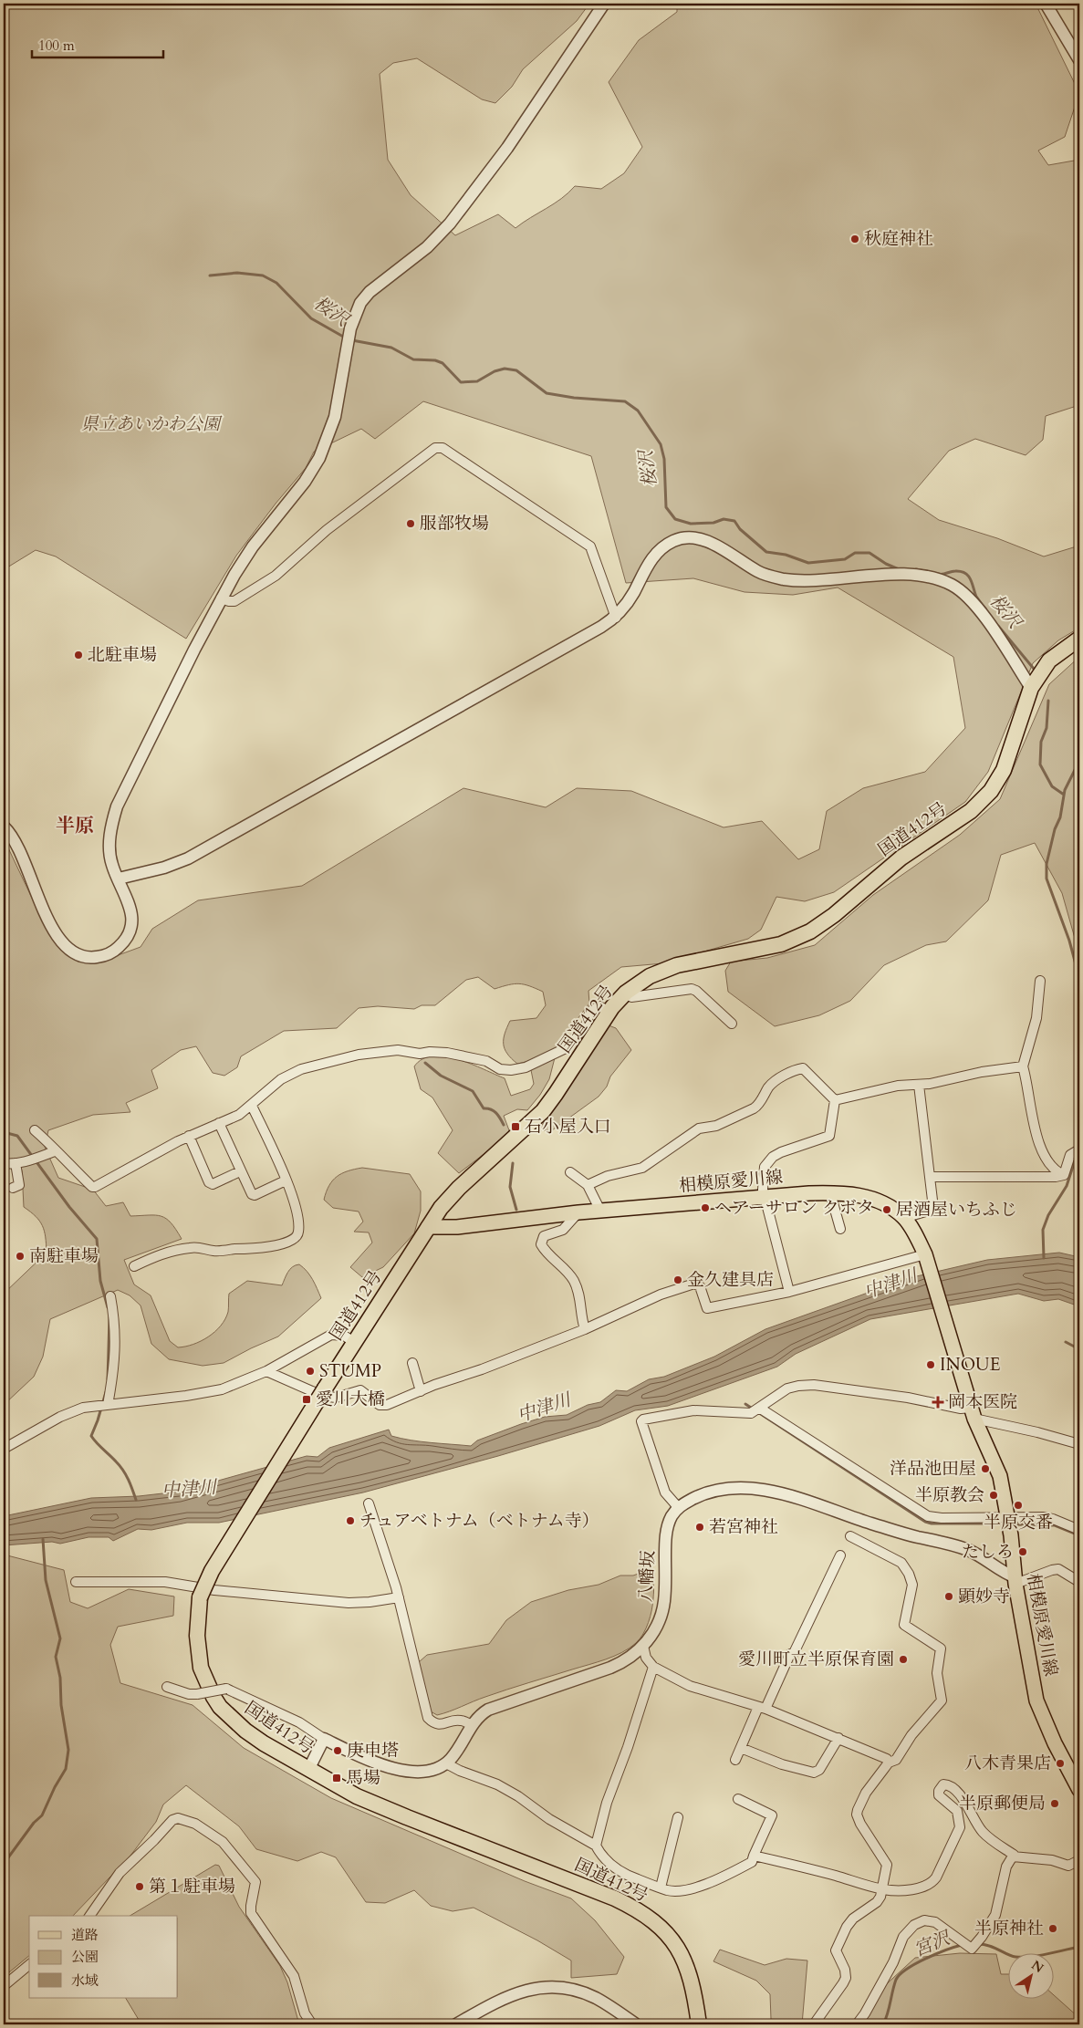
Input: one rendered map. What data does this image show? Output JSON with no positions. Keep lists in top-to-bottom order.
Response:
{
  "streets": {
    "highway": ["国道412号"],
    "main road": ["相模原愛川線"],
    "street": ["八幡坂"]
  },
  "crossings": [
    ["国道412号", "相模原愛川線"]
  ],
  "districts": ["半原"],
  "water": ["桜沢", "中津川", "宮沢"],
  "parks": ["県立あいかわ公園"],
  "places": {
    "other": [
      "秋庭神社",
      "服部牧場",
      "北駐車場",
      "ヘアーサロン クボタ",
      "居酒屋いちふじ",
      "南駐車場",
      "金久建具店",
      "INOUE",
      "STUMP",
      "洋品池田屋",
      "半原教会",
      "半原交番",
      "チュアベトナム（ベトナム寺）",
      "若宮神社",
      "たしろ",
      "顕妙寺",
      "愛川町立半原保育園",
      "庚申塔",
      "八木青果店",
      "半原郵便局",
      "第１駐車場",
      "半原神社"
    ],
    "transit": ["石小屋入口", "愛川大橋", "馬場"],
    "health": ["岡本医院"]
  },
  "legend": ["道路", "公園", "水域"],
  "scale_bar": "100 m",
  "north": "top right"
}
